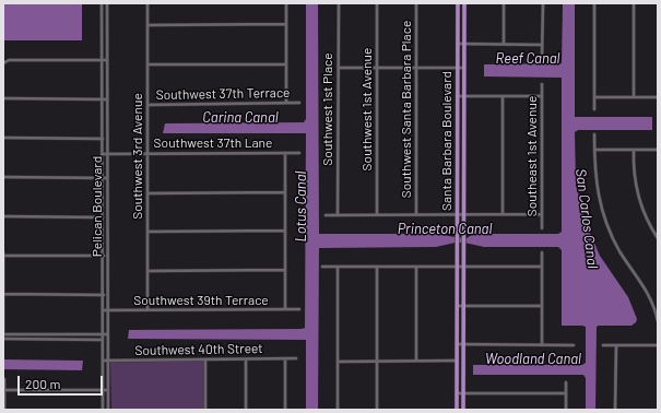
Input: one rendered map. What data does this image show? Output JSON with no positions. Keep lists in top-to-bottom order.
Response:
{
  "streets": {
    "main road": ["Santa Barbara Boulevard"],
    "street": [
      "Southwest 37th Terrace",
      "Southwest 1st Place",
      "Southwest 1st Avenue",
      "Southwest Santa Barbara Place",
      "Southwest 37th Lane",
      "Southwest 3rd Avenue",
      "Southeast 1st Avenue",
      "Pelican Boulevard",
      "Southwest 39th Terrace",
      "Southwest 40th Street"
    ]
  },
  "crossings": [
    ["Southwest 37th Terrace", "Southwest 3rd Avenue"],
    ["Southwest 37th Lane", "Southwest 3rd Avenue"],
    ["Southwest 37th Lane", "Pelican Boulevard"],
    ["Southwest 3rd Avenue", "Southwest 39th Terrace"],
    ["Pelican Boulevard", "Southwest 39th Terrace"],
    ["Pelican Boulevard", "Southwest 40th Street"]
  ],
  "water": [
    "Reef Canal",
    "Carina Canal",
    "Lotus Canal",
    "San Carlos Canal",
    "Princeton Canal",
    "Woodland Canal"
  ],
  "scale_bar": "200 m"
}
